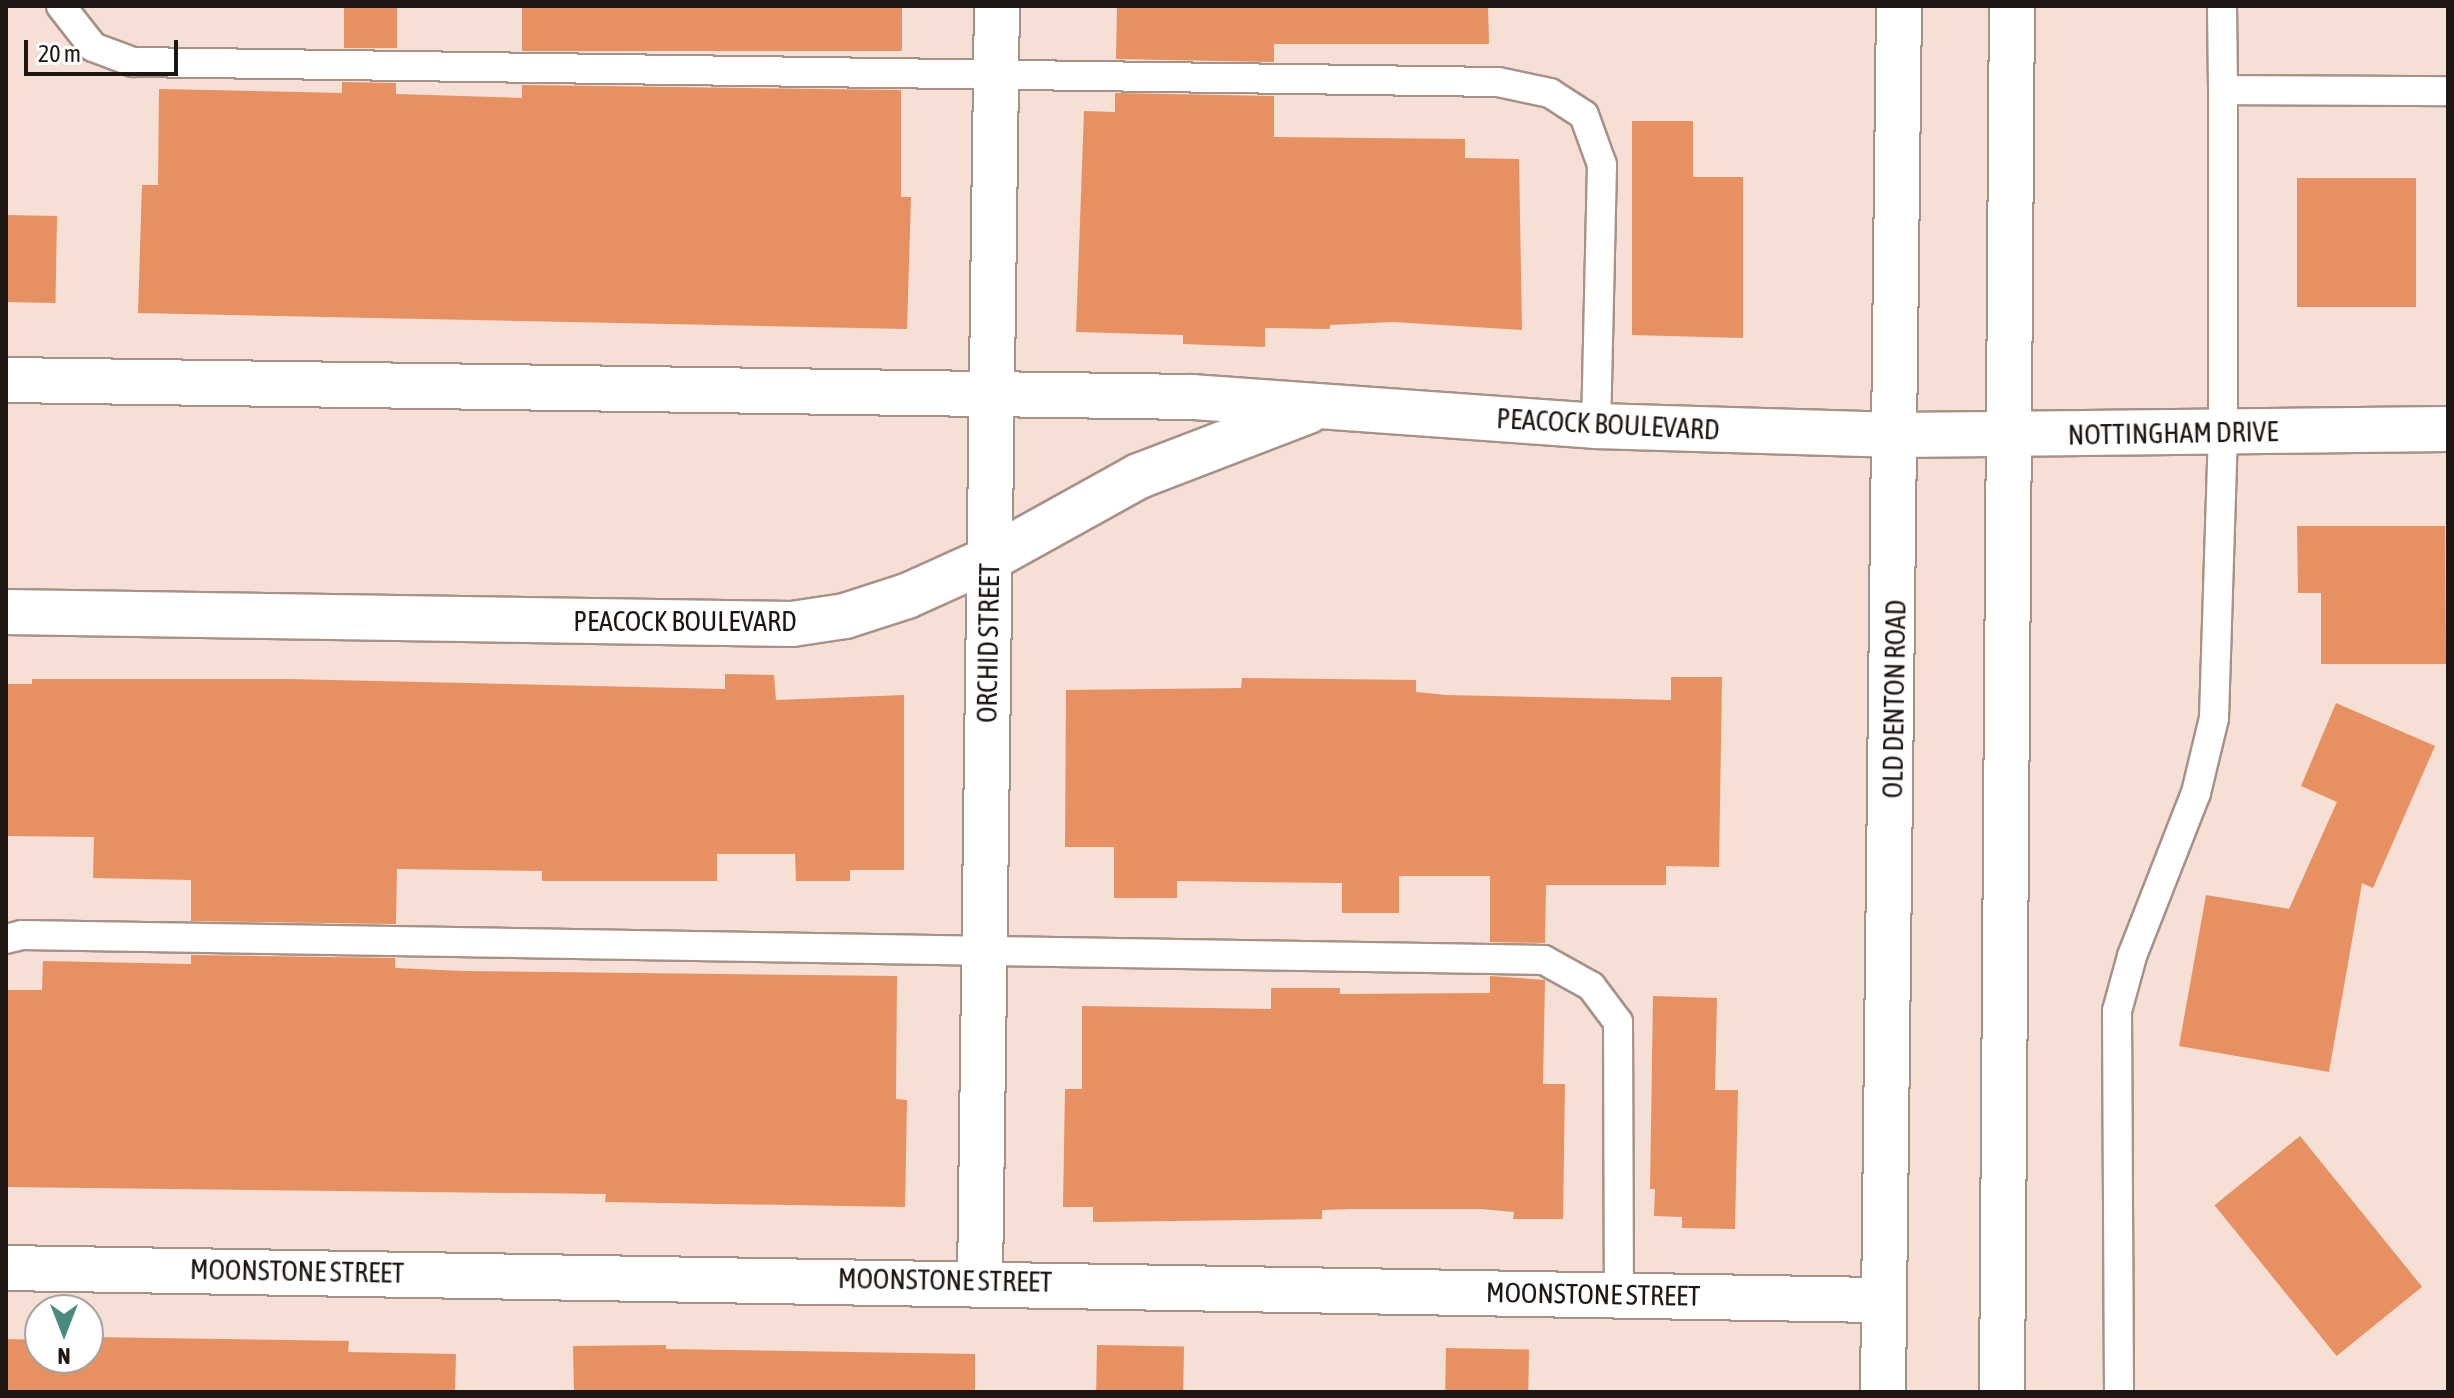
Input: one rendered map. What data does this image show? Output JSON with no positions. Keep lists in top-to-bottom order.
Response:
{
  "streets": {
    "street": [
      "PEACOCK BOULEVARD",
      "NOTTINGHAM DRIVE",
      "ORCHID STREET",
      "OLD DENTON ROAD",
      "MOONSTONE STREET"
    ]
  },
  "crossings": [
    ["PEACOCK BOULEVARD", "NOTTINGHAM DRIVE"],
    ["PEACOCK BOULEVARD", "ORCHID STREET"],
    ["PEACOCK BOULEVARD", "OLD DENTON ROAD"],
    ["NOTTINGHAM DRIVE", "OLD DENTON ROAD"],
    ["ORCHID STREET", "MOONSTONE STREET"],
    ["OLD DENTON ROAD", "MOONSTONE STREET"]
  ],
  "scale_bar": "20 m",
  "north": "bottom"
}
